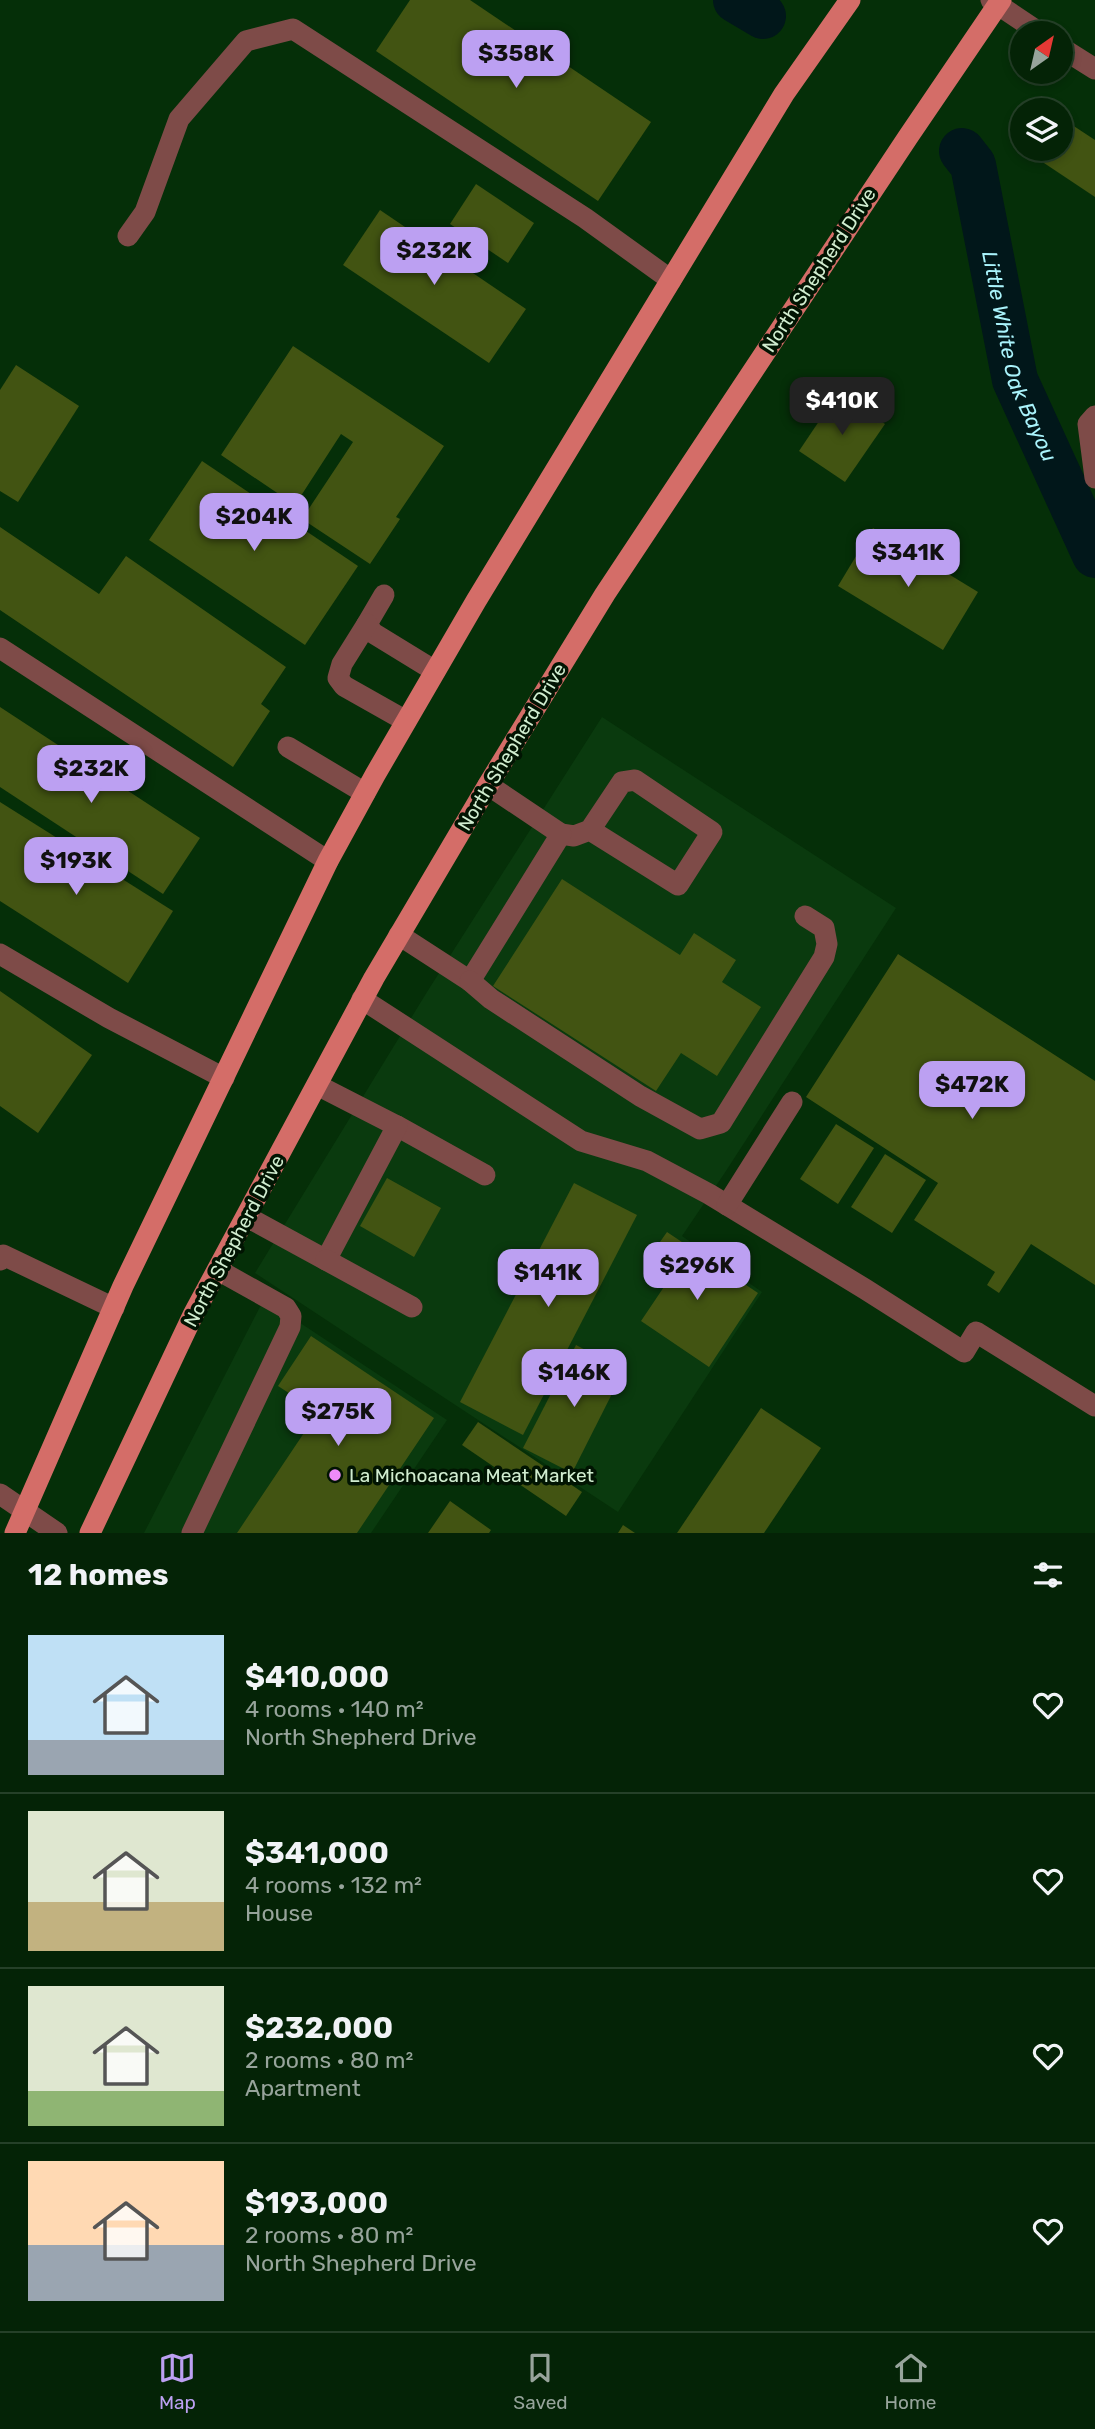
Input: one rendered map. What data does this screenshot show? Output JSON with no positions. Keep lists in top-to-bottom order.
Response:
{
  "streets": {
    "main road": ["North Shepherd Drive"]
  },
  "water": ["Little White Oak Bayou"],
  "places": ["La Michoacana Meat Market"],
  "north": "top right",
  "page": {
    "price": [
      "$358K",
      "$232K",
      "$410K",
      "$204K",
      "$341K",
      "$232K",
      "$193K",
      "$472K",
      "$296K",
      "$141K",
      "$146K",
      "$275K"
    ],
    "heading": "12 homes",
    "list": [
      {
        "name": "$410,000",
        "note": "4 rooms · 140 m² · North Shepherd Drive"
      },
      {
        "name": "$341,000",
        "note": "4 rooms · 132 m² · House"
      },
      {
        "name": "$232,000",
        "note": "2 rooms · 80 m² · Apartment"
      },
      {
        "name": "$193,000",
        "note": "2 rooms · 80 m² · North Shepherd Drive"
      }
    ],
    "tabs": ["Map", "Saved", "Home"]
  }
}
